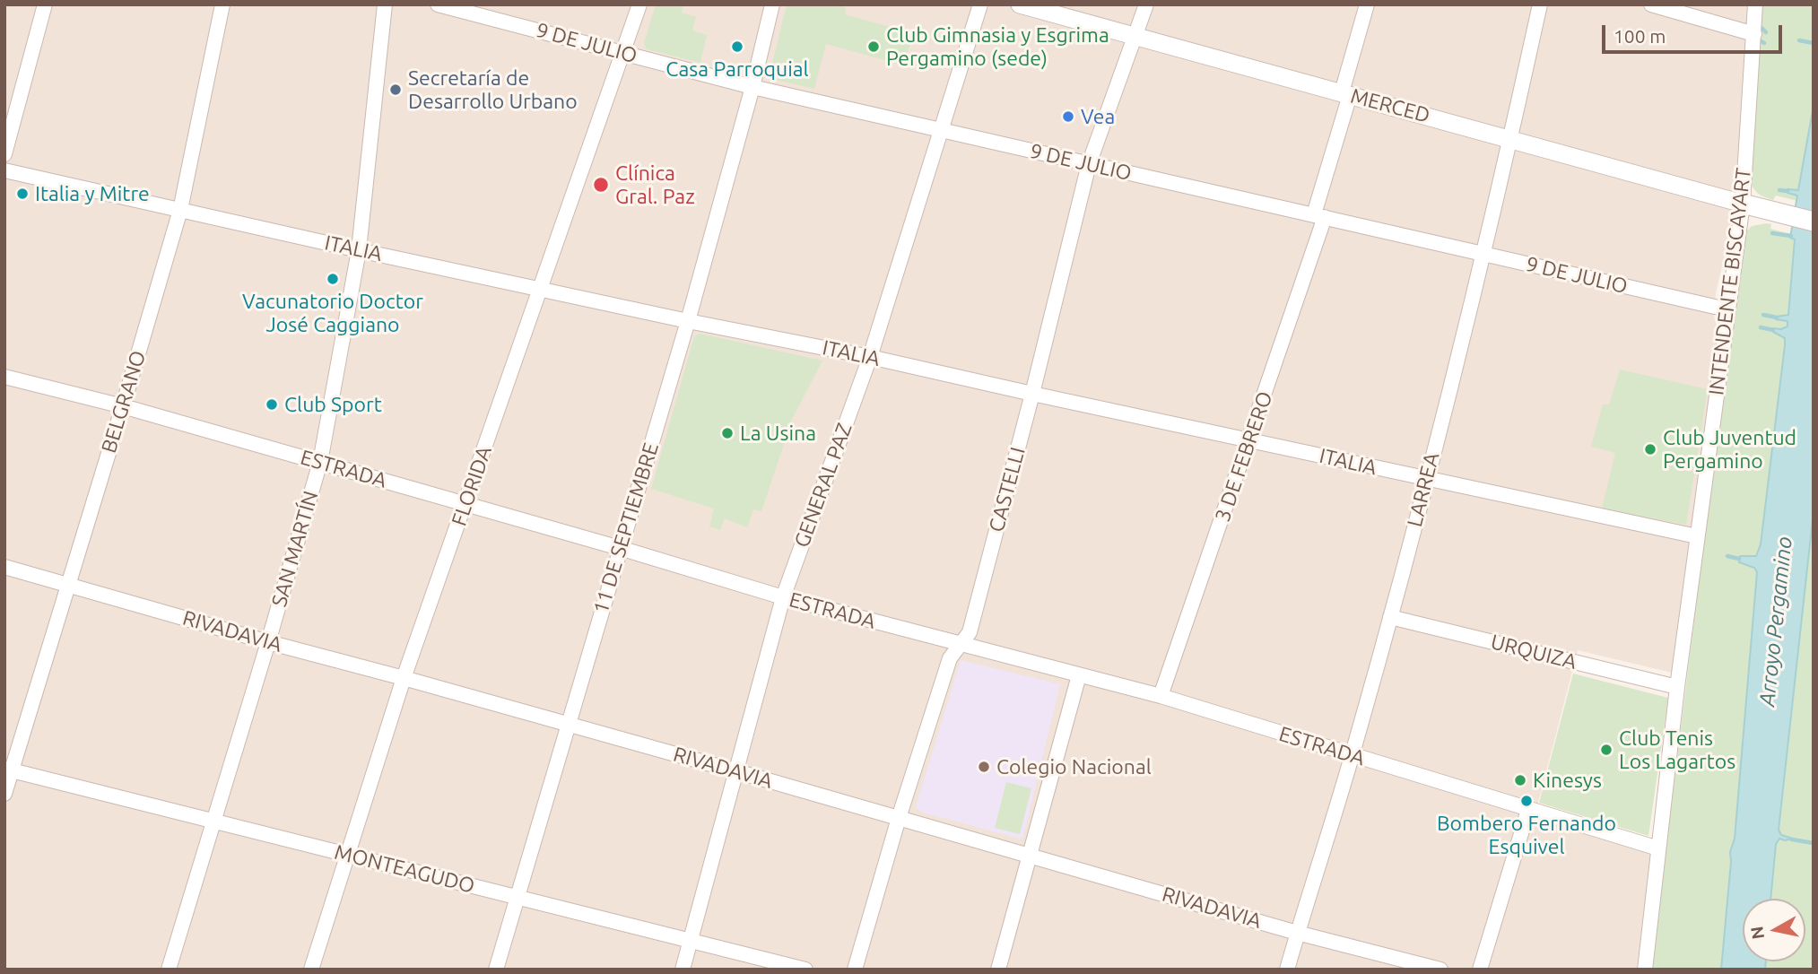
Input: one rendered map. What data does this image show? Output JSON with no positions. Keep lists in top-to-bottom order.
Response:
{
  "streets": {
    "main road": ["MERCED"],
    "street": [
      "9 DE JULIO",
      "ITALIA",
      "INTENDENTE BISCAYART",
      "BELGRANO",
      "3 DE FEBRERO",
      "ESTRADA",
      "GENERAL PAZ",
      "FLORIDA",
      "CASTELLI",
      "LARREA",
      "11 DE SEPTIEMBRE",
      "SAN MARTÍN",
      "RIVADAVIA",
      "URQUIZA",
      "MONTEAGUDO"
    ]
  },
  "crossings": [
    ["9 DE JULIO", "INTENDENTE BISCAYART"],
    ["9 DE JULIO", "3 DE FEBRERO"],
    ["9 DE JULIO", "GENERAL PAZ"],
    ["9 DE JULIO", "FLORIDA"],
    ["9 DE JULIO", "CASTELLI"],
    ["9 DE JULIO", "LARREA"],
    ["9 DE JULIO", "11 DE SEPTIEMBRE"],
    ["MERCED", "INTENDENTE BISCAYART"],
    ["MERCED", "3 DE FEBRERO"],
    ["MERCED", "CASTELLI"],
    ["MERCED", "LARREA"],
    ["ITALIA", "INTENDENTE BISCAYART"],
    ["ITALIA", "BELGRANO"],
    ["ITALIA", "3 DE FEBRERO"],
    ["ITALIA", "GENERAL PAZ"],
    ["ITALIA", "FLORIDA"],
    ["ITALIA", "CASTELLI"],
    ["ITALIA", "LARREA"],
    ["ITALIA", "11 DE SEPTIEMBRE"],
    ["ITALIA", "SAN MARTÍN"],
    ["INTENDENTE BISCAYART", "ESTRADA"],
    ["INTENDENTE BISCAYART", "URQUIZA"],
    ["BELGRANO", "ESTRADA"],
    ["BELGRANO", "RIVADAVIA"],
    ["BELGRANO", "MONTEAGUDO"],
    ["3 DE FEBRERO", "ESTRADA"],
    ["ESTRADA", "GENERAL PAZ"],
    ["ESTRADA", "FLORIDA"],
    ["ESTRADA", "CASTELLI"],
    ["ESTRADA", "LARREA"],
    ["ESTRADA", "11 DE SEPTIEMBRE"],
    ["ESTRADA", "SAN MARTÍN"],
    ["GENERAL PAZ", "RIVADAVIA"],
    ["GENERAL PAZ", "MONTEAGUDO"],
    ["FLORIDA", "RIVADAVIA"],
    ["FLORIDA", "MONTEAGUDO"],
    ["CASTELLI", "RIVADAVIA"],
    ["LARREA", "RIVADAVIA"],
    ["LARREA", "URQUIZA"],
    ["11 DE SEPTIEMBRE", "RIVADAVIA"],
    ["11 DE SEPTIEMBRE", "MONTEAGUDO"],
    ["SAN MARTÍN", "RIVADAVIA"],
    ["SAN MARTÍN", "MONTEAGUDO"]
  ],
  "water": ["Arroyo Pergamino"],
  "places": [
    "Casa Parroquial",
    "Club Gimnasia y Esgrima Pergamino (sede)",
    "Secretaría de Desarrollo Urbano",
    "Vea",
    "Clínica Gral. Paz",
    "Italia y Mitre",
    "Vacunatorio Doctor José Caggiano",
    "Club Sport",
    "La Usina",
    "Club Juventud Pergamino",
    "Club Tenis Los Lagartos",
    "Colegio Nacional",
    "Kinesys",
    "Bombero Fernando Esquivel"
  ],
  "scale_bar": "100 m",
  "north": "left"
}
